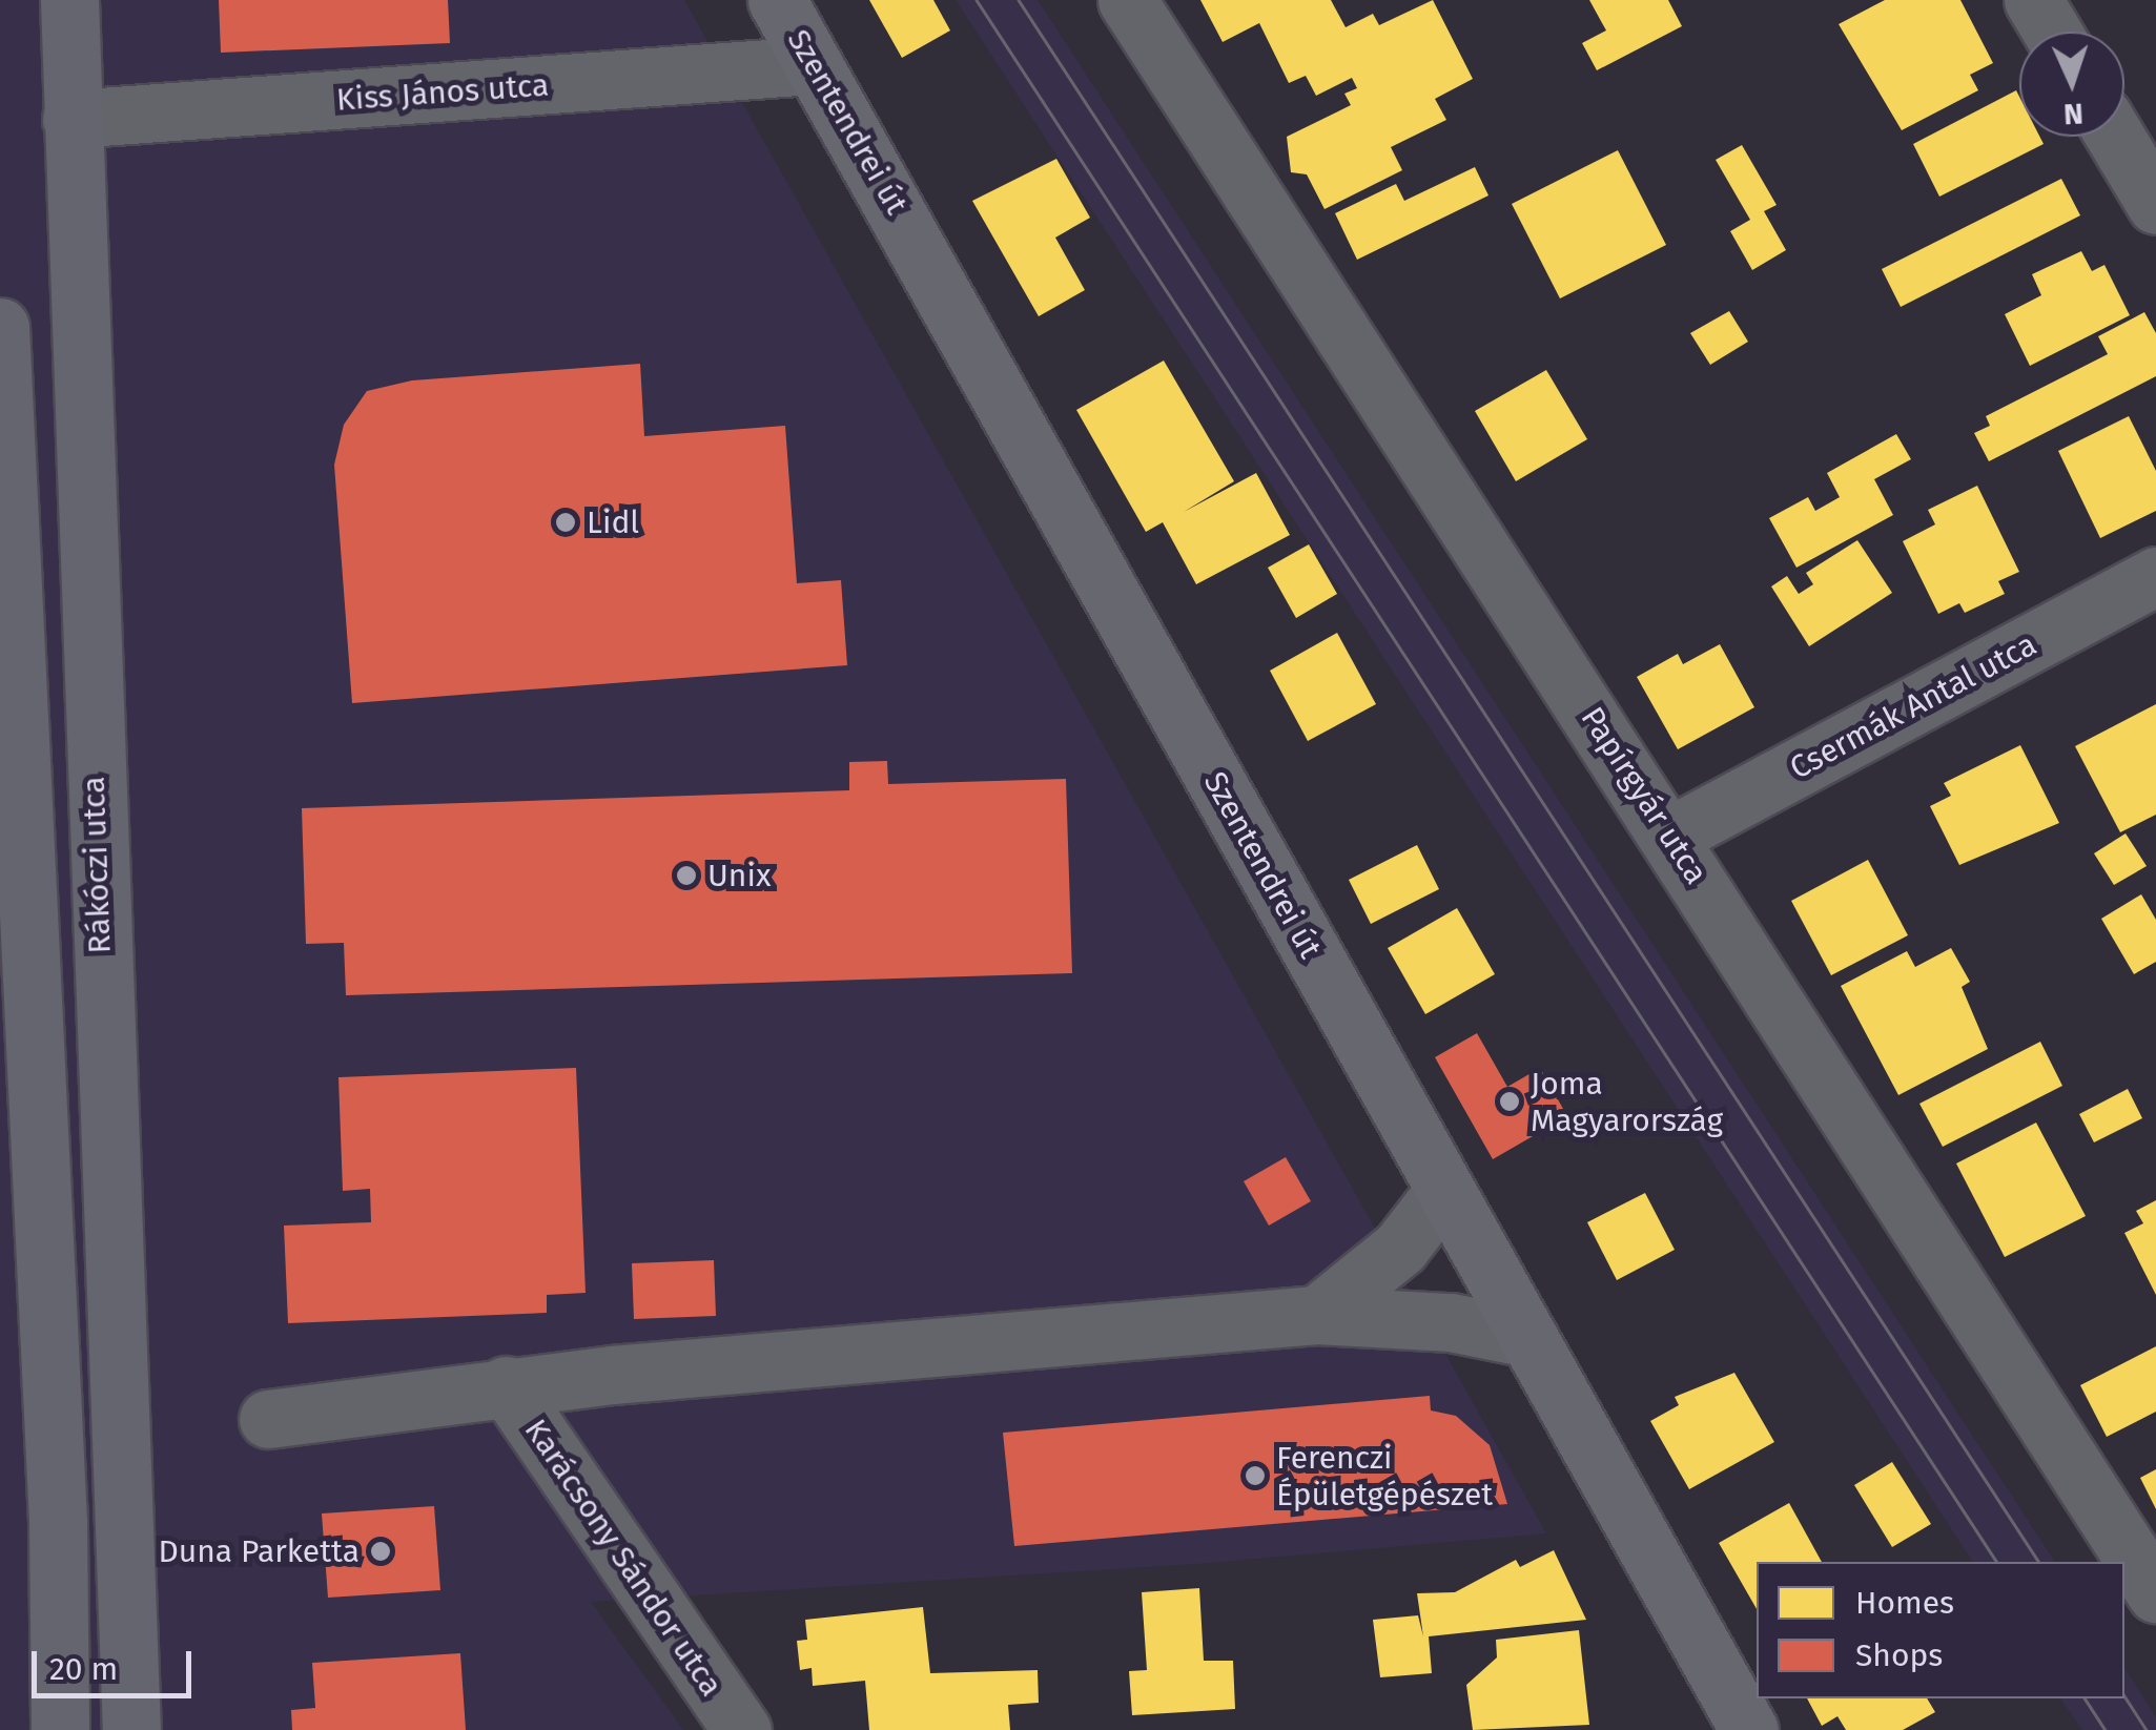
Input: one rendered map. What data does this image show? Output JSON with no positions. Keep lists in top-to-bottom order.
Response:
{
  "streets": {
    "main road": ["Szentendrei út", "Rákóczi utca"],
    "street": [
      "Kiss János utca",
      "Csermák Antal utca",
      "Papírgyár utca",
      "Karácsony Sándor utca"
    ]
  },
  "crossings": [
    ["Kiss János utca", "Szentendrei út"],
    ["Kiss János utca", "Rákóczi utca"],
    ["Csermák Antal utca", "Papírgyár utca"]
  ],
  "places": [
    "Lidl",
    "Unix",
    "Joma Magyarország",
    "Ferenczi Épületgépészet",
    "Duna Parketta"
  ],
  "legend": ["Homes", "Shops"],
  "scale_bar": "20 m",
  "north": "bottom"
}
